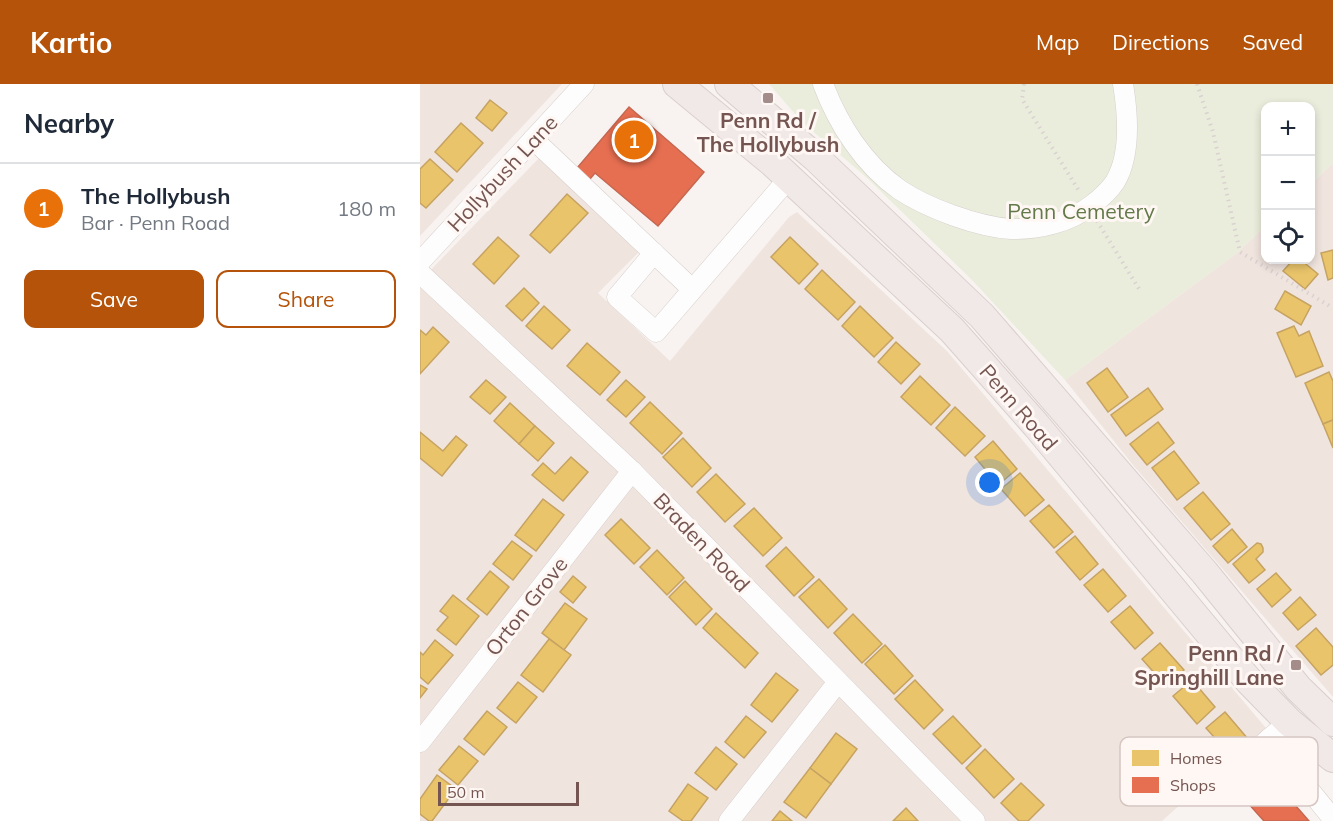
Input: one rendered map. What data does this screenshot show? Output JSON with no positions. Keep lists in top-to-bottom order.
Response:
{
  "streets": {
    "highway": ["Penn Road"],
    "street": ["Hollybush Lane", "Braden Road", "Orton Grove"]
  },
  "crossings": [
    ["Braden Road", "Orton Grove"]
  ],
  "parks": ["Penn Cemetery"],
  "places": {
    "transit": ["Penn Rd / The Hollybush", "Penn Rd / Springhill Lane"]
  },
  "legend": ["Homes", "Shops"],
  "scale_bar": "50 m",
  "page": {
    "header": "Kartio",
    "nav": ["Map", "Directions", "Saved"],
    "heading": "Nearby",
    "map_buttons": ["+", "−"],
    "pins": "1",
    "list": [
      {
        "mark": "1",
        "name": "The Hollybush",
        "note": "Bar · Penn Road",
        "value": "180 m"
      }
    ],
    "buttons": ["Save", "Share"],
    "scale": "50 m"
  }
}
